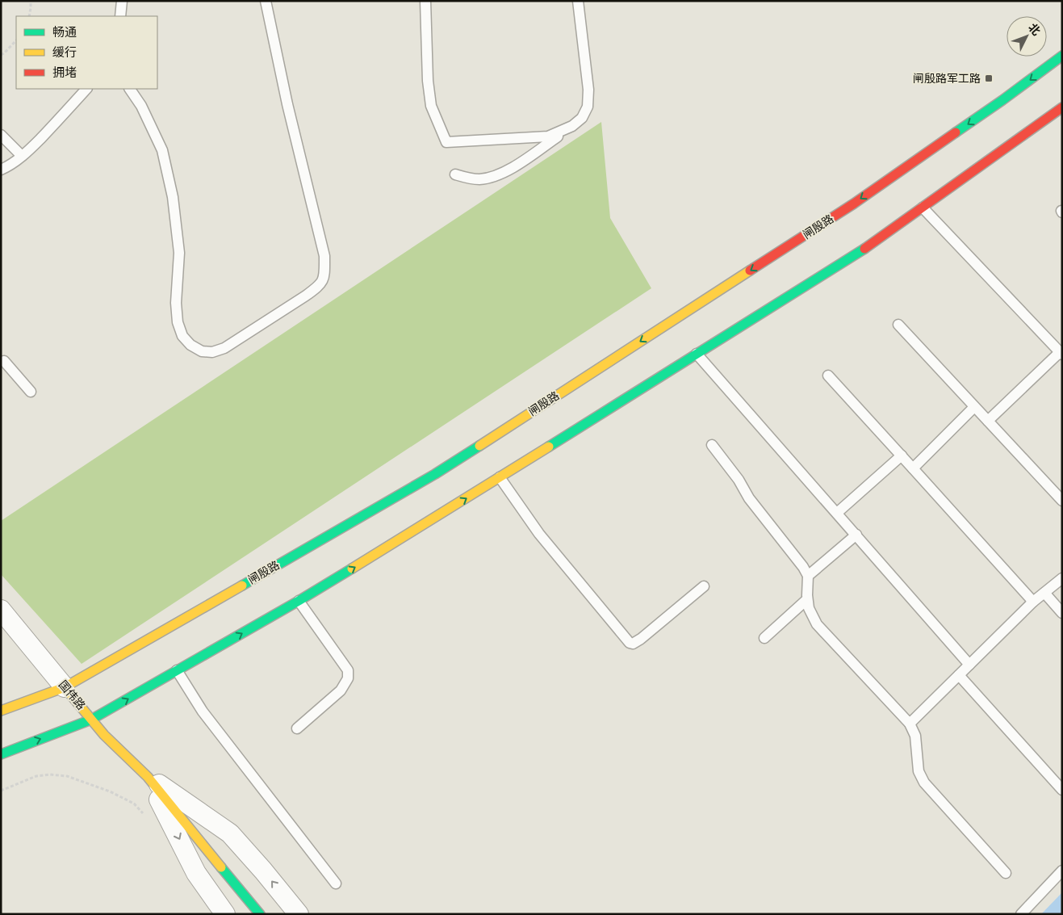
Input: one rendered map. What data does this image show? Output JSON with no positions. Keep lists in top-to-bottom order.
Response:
{
  "streets": {
    "main road": ["闸殷路", "国伟路"]
  },
  "crossings": [
    ["闸殷路", "国伟路"]
  ],
  "places": {
    "transit": ["闸殷路军工路"]
  },
  "legend": ["畅通", "缓行", "拥堵"],
  "north": "top right"
}
